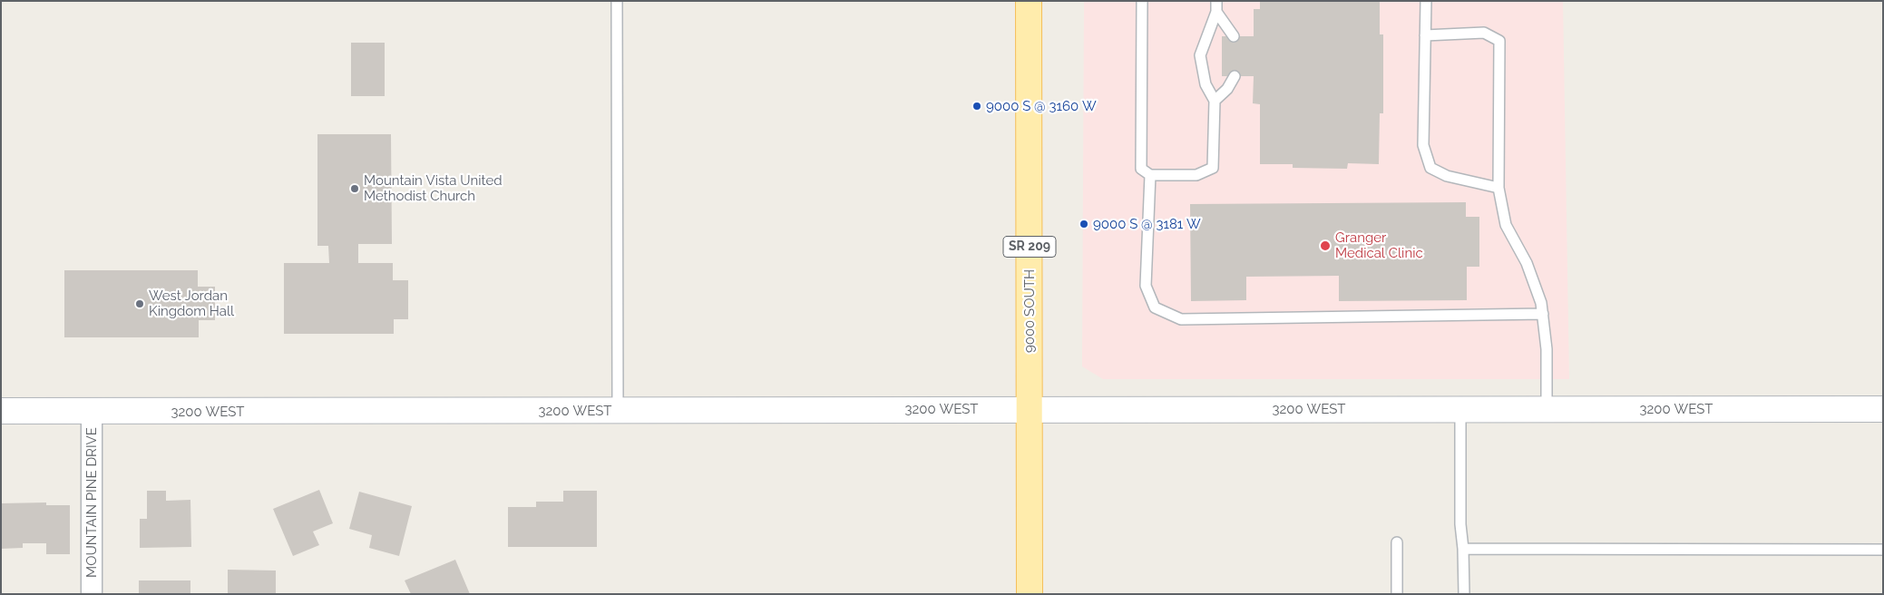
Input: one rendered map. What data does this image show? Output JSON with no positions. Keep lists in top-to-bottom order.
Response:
{
  "streets": {
    "main road": ["SR 209", "9000 SOUTH"],
    "street": ["3200 WEST", "MOUNTAIN PINE DRIVE"]
  },
  "crossings": [
    ["9000 SOUTH", "3200 WEST"],
    ["3200 WEST", "MOUNTAIN PINE DRIVE"]
  ],
  "places": [
    "9000 S @ 3160 W",
    "Mountain Vista United Methodist Church",
    "9000 S @ 3181 W",
    "Granger Medical Clinic",
    "West Jordan Kingdom Hall"
  ]
}
